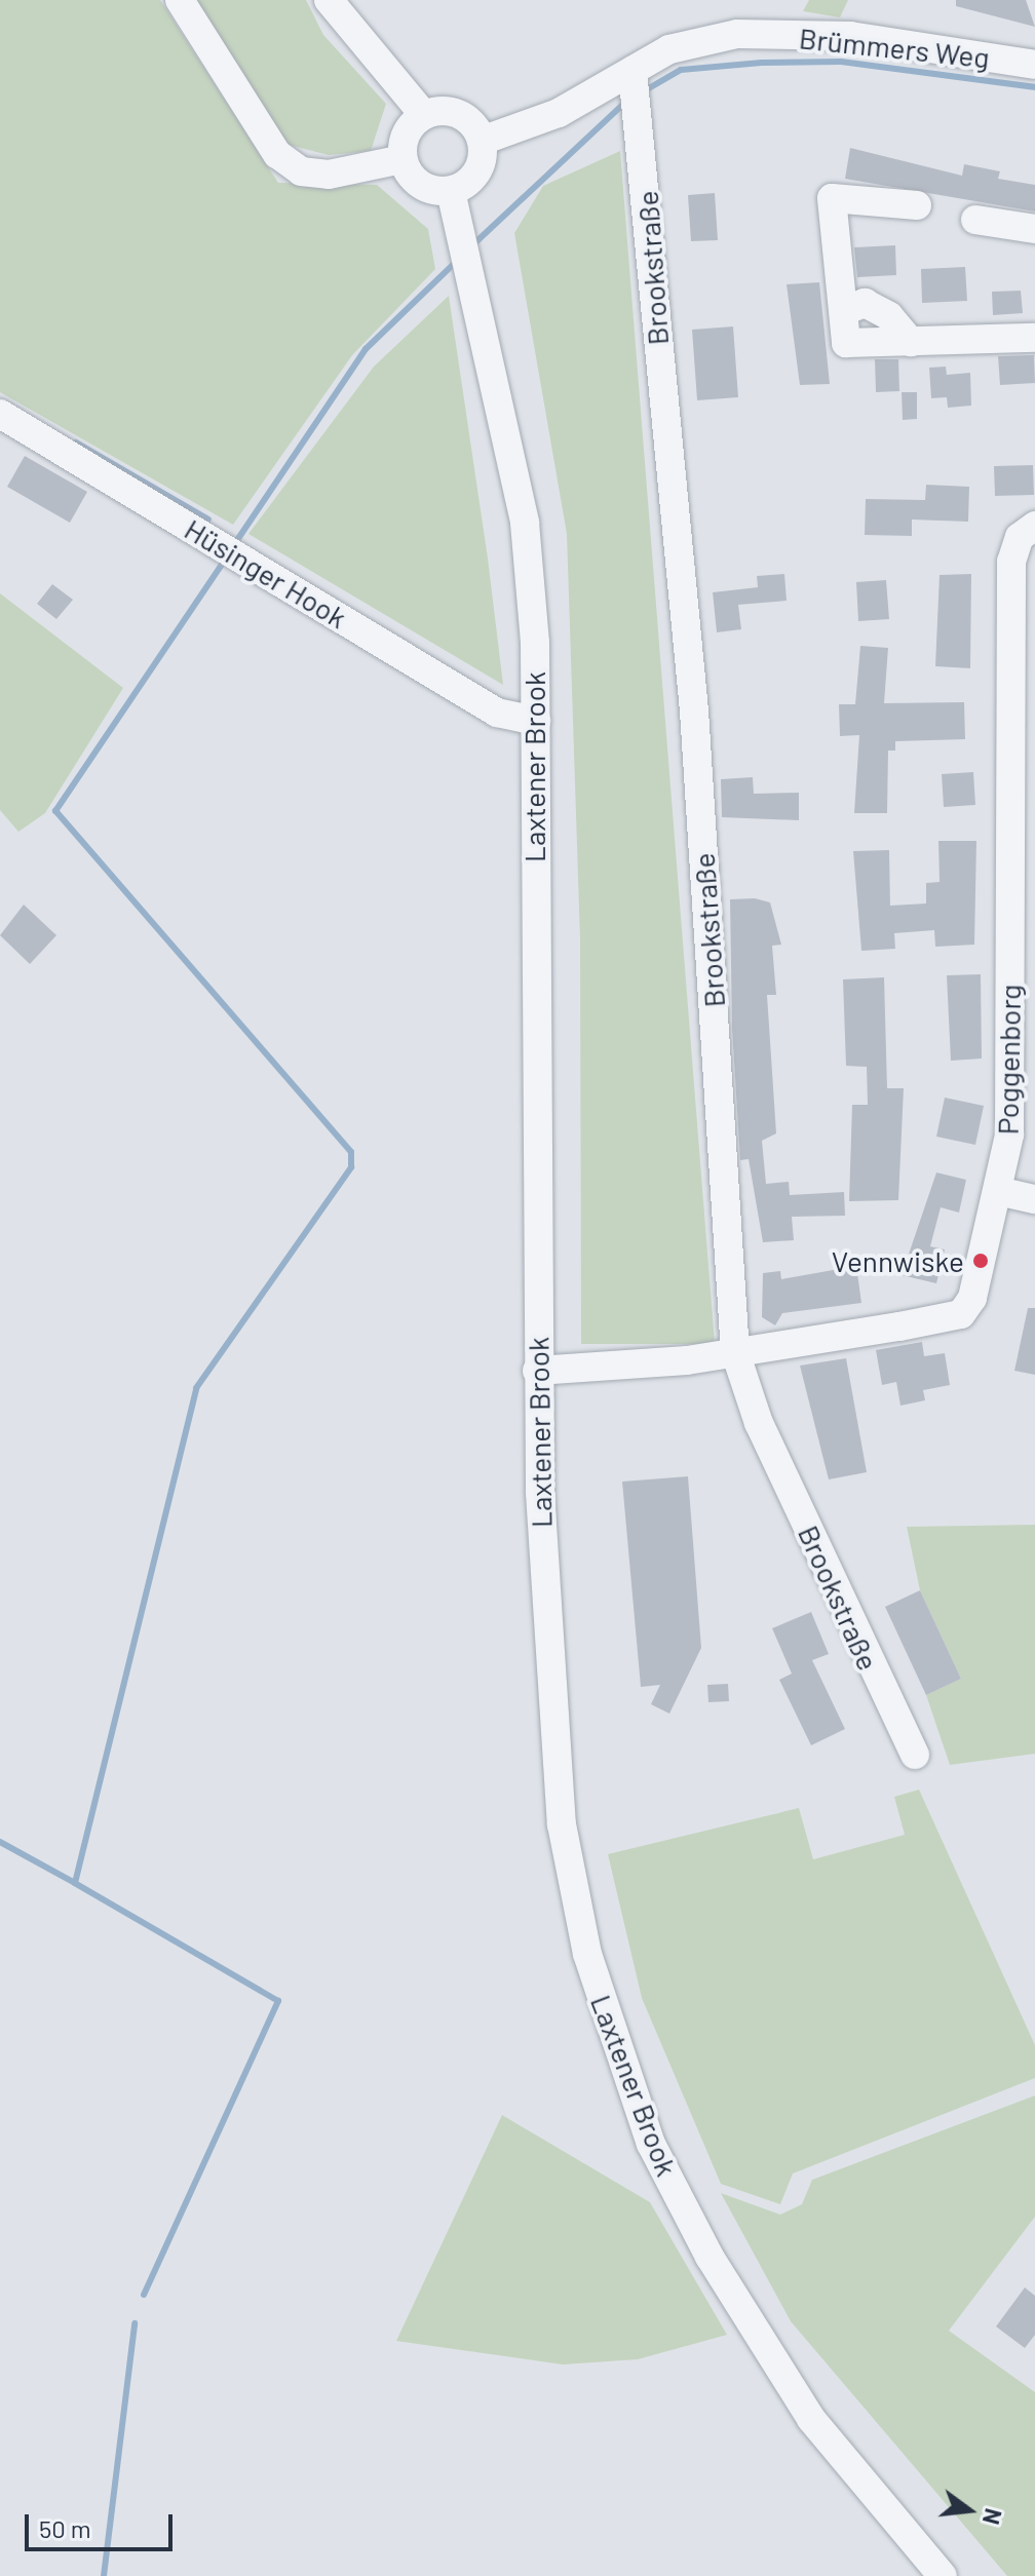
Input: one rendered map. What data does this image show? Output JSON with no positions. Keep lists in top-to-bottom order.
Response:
{
  "streets": {
    "street": [
      "Brümmers Weg",
      "Brookstraße",
      "Hüsinger Hook",
      "Laxtener Brook",
      "Poggenborg"
    ]
  },
  "crossings": [
    ["Brümmers Weg", "Brookstraße"],
    ["Brümmers Weg", "Laxtener Brook"],
    ["Brookstraße", "Poggenborg"],
    ["Hüsinger Hook", "Laxtener Brook"],
    ["Laxtener Brook", "Poggenborg"]
  ],
  "places": ["Vennwiske"],
  "scale_bar": "50 m",
  "north": "right"
}
